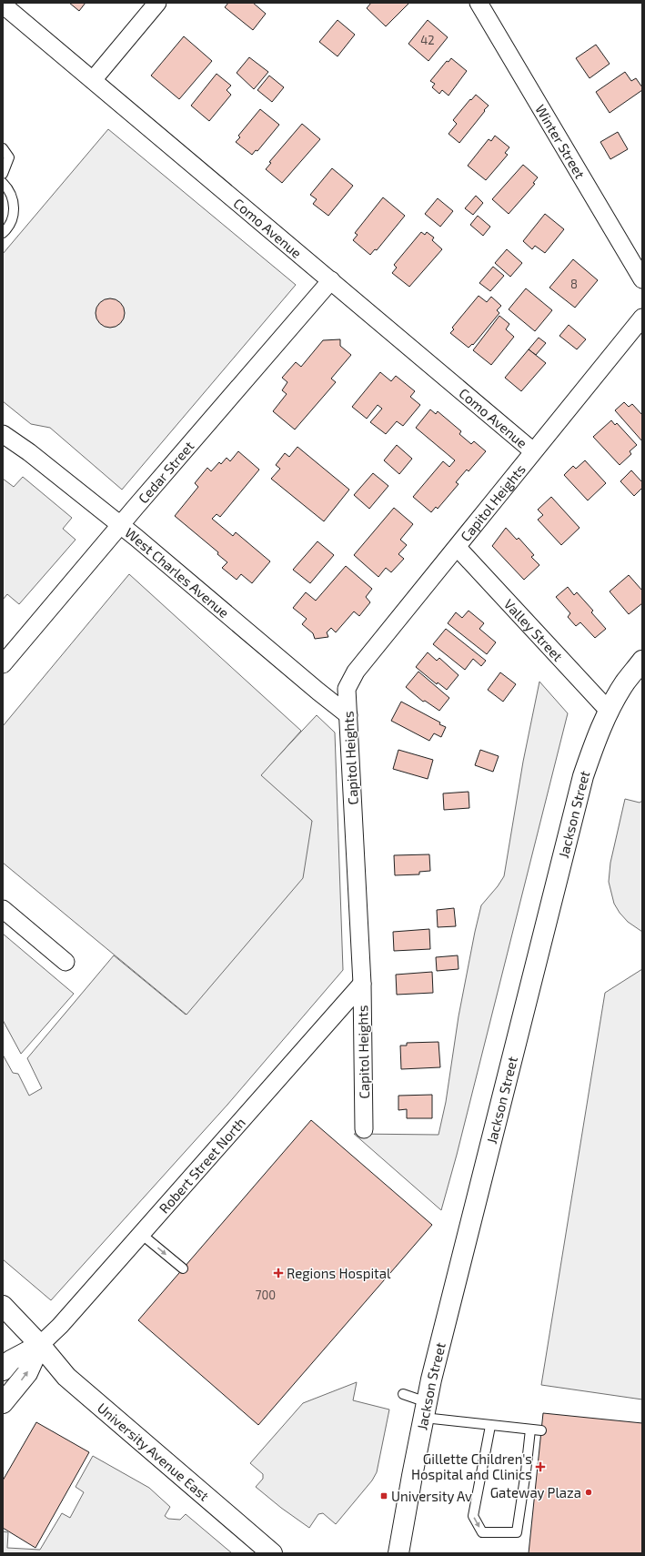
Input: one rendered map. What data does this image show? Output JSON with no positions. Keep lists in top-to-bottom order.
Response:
{
  "streets": {
    "street": [
      "Winter Street",
      "Como Avenue",
      "Cedar Street",
      "Capitol Heights",
      "West Charles Avenue",
      "Valley Street",
      "Jackson Street",
      "Robert Street North",
      "University Avenue East"
    ]
  },
  "crossings": [
    ["Como Avenue", "Cedar Street"],
    ["Como Avenue", "Capitol Heights"],
    ["Cedar Street", "West Charles Avenue"],
    ["Capitol Heights", "West Charles Avenue"],
    ["Capitol Heights", "Valley Street"],
    ["Capitol Heights", "Robert Street North"],
    ["Valley Street", "Jackson Street"],
    ["Robert Street North", "University Avenue East"]
  ],
  "places": {
    "health": ["Regions Hospital", "Gillette Children's Hospital and Clinics"],
    "other": ["Gateway Plaza"],
    "transit": ["University Av"]
  },
  "house_numbers": ["42", "8", "700"]
}
